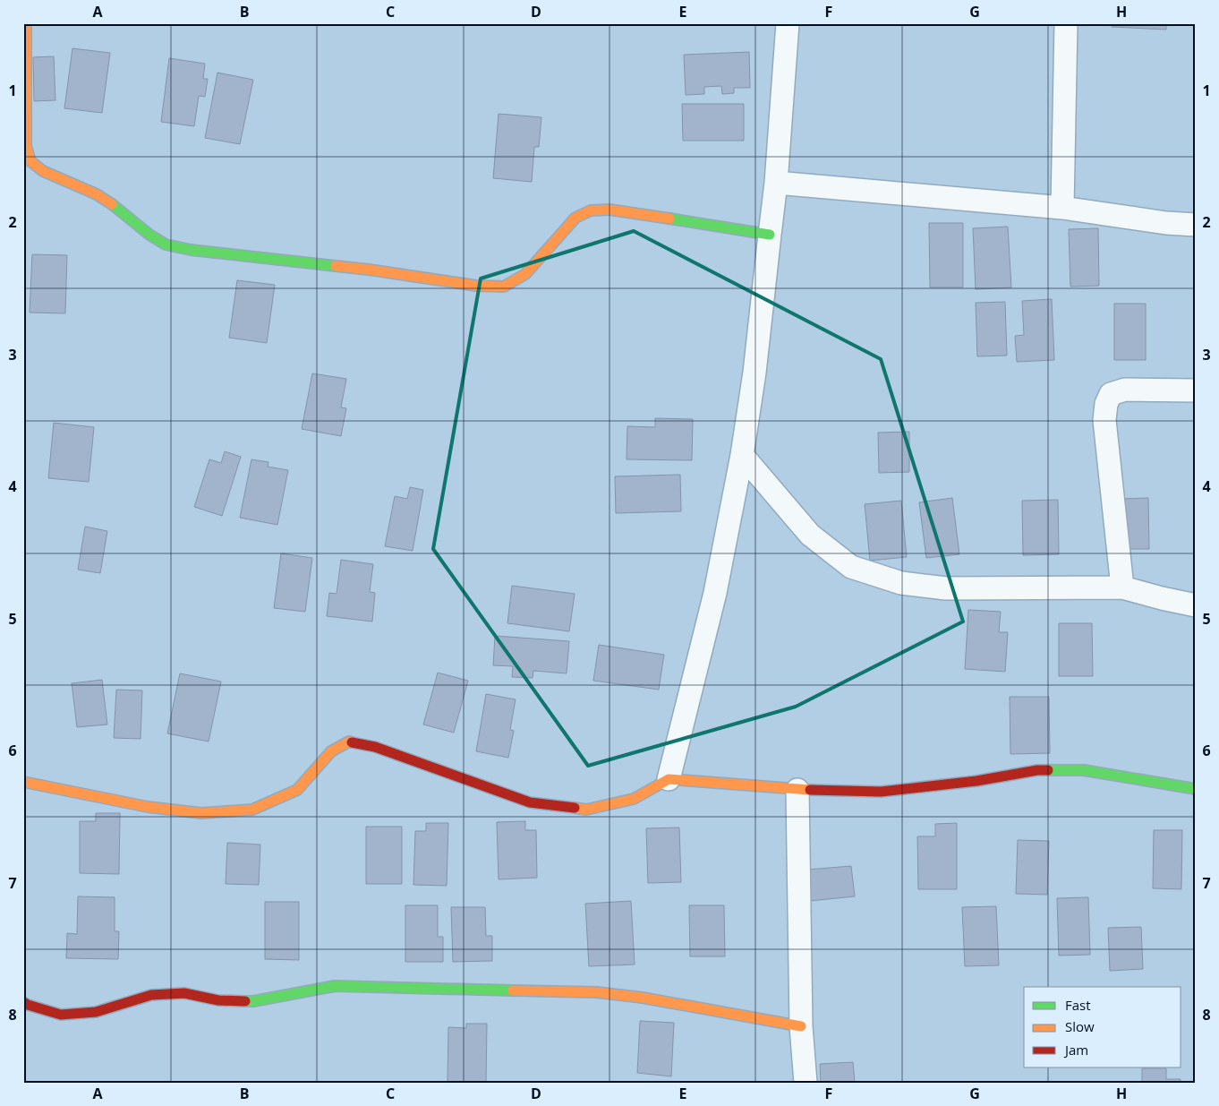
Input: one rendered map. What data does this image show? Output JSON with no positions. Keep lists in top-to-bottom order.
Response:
{
  "legend": ["Fast", "Slow", "Jam"],
  "grid": {
    "columns": [
      "A",
      "B",
      "C",
      "D",
      "E",
      "F",
      "G",
      "H"
    ],
    "rows": [
      "1",
      "2",
      "3",
      "4",
      "5",
      "6",
      "7",
      "8"
    ]
  }
}
